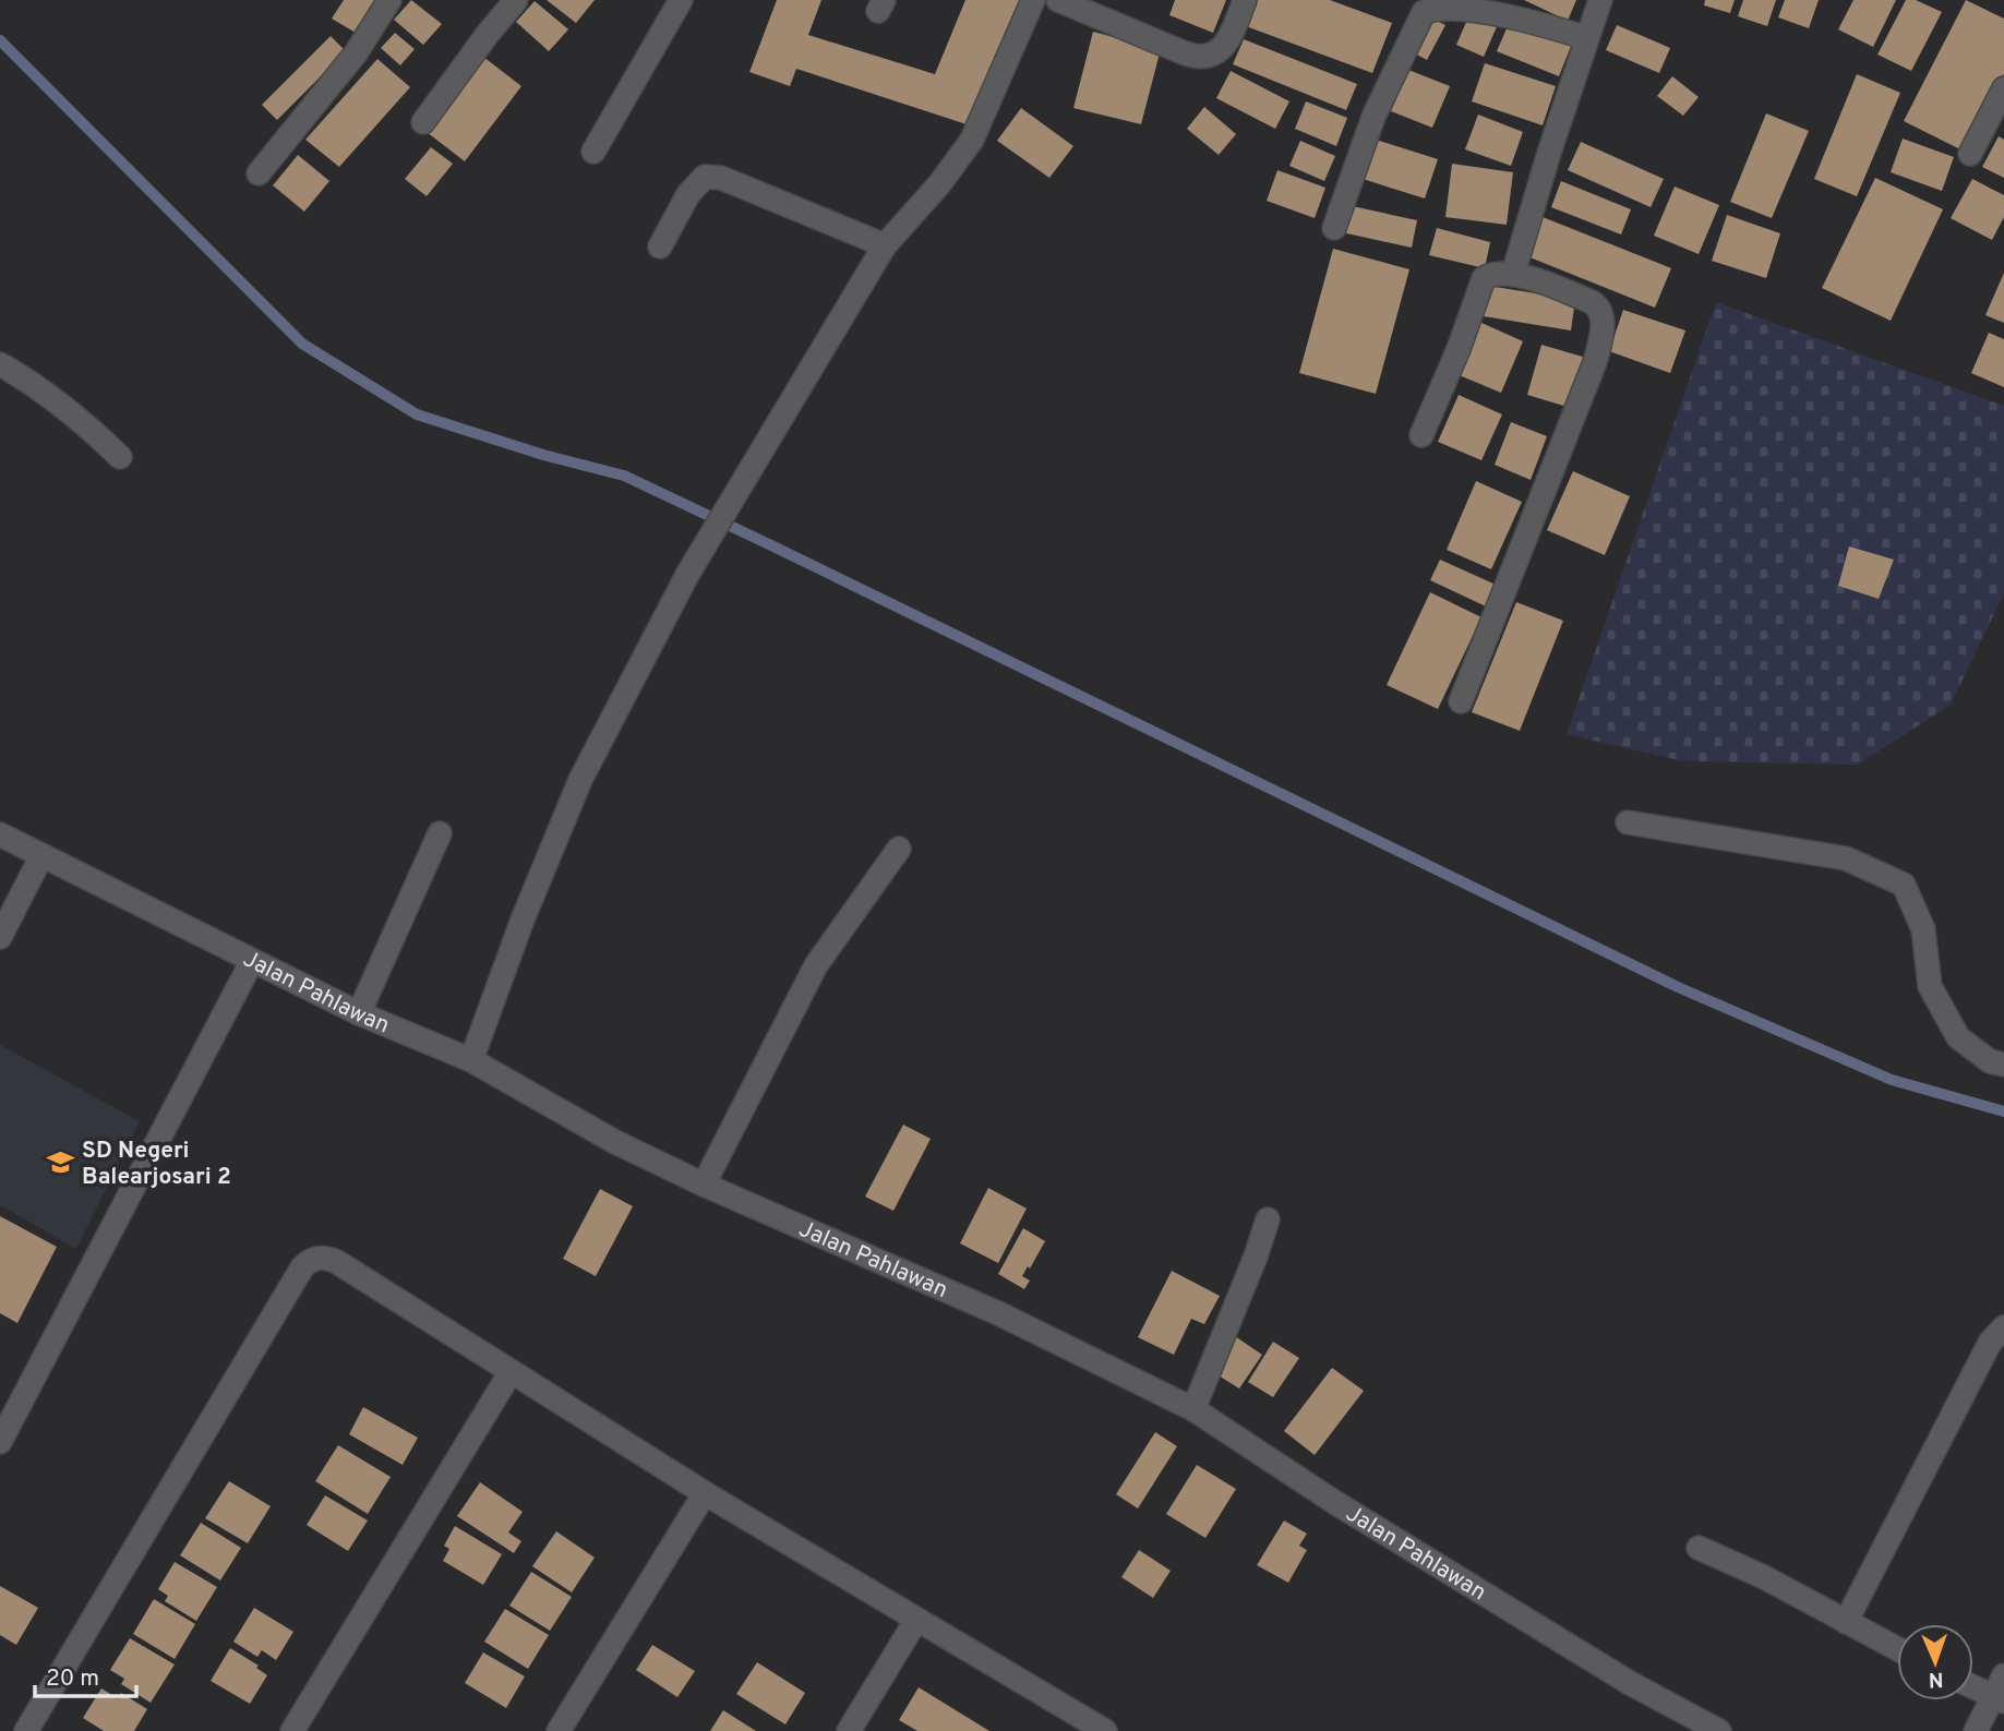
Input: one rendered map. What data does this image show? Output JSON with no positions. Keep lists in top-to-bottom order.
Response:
{
  "streets": {
    "street": ["Jalan Pahlawan"]
  },
  "places": {
    "school or university": ["SD Negeri Balearjosari 2"]
  },
  "scale_bar": "20 m",
  "north": "bottom"
}
